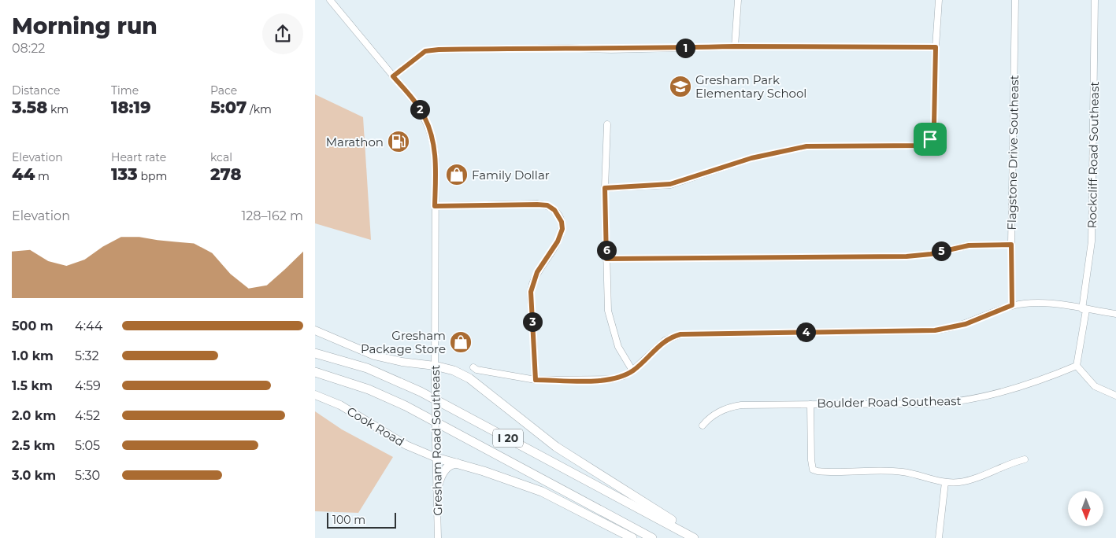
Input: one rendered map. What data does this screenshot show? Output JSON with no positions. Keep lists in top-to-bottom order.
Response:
{
  "streets": {
    "highway": ["I 20"],
    "main road": ["Cook Road"],
    "street": [
      "Flagstone Drive Southeast",
      "Rockcliff Road Southeast",
      "Boulder Road Southeast",
      "Gresham Road Southeast"
    ]
  },
  "crossings": [
    ["Rockcliff Road Southeast", "Boulder Road Southeast"],
    ["Cook Road", "Gresham Road Southeast"]
  ],
  "places": {
    "school or university": ["Gresham Park Elementary School"],
    "fuel station": ["Marathon"],
    "shop": ["Family Dollar", "Gresham Package Store"]
  },
  "scale_bar": "100 m",
  "north": "bottom",
  "page": {
    "heading": ["Morning run", "08:22"],
    "pins": [
      "1",
      "2",
      "6",
      "5",
      "3",
      "4"
    ],
    "stats": [
      ["Distance", "3.58 km"],
      ["Time", "18:19"],
      ["Pace", "5:07 /km"],
      ["Elevation", "44 m"],
      ["Heart rate", "133 bpm"],
      ["kcal", "278"]
    ],
    "chart": ["Elevation", "128–162 m"],
    "list": [
      {
        "name": "500 m",
        "note": "4:44"
      },
      {
        "name": "1.0 km",
        "note": "5:32"
      },
      {
        "name": "1.5 km",
        "note": "4:59"
      },
      {
        "name": "2.0 km",
        "note": "4:52"
      },
      {
        "name": "2.5 km",
        "note": "5:05"
      },
      {
        "name": "3.0 km",
        "note": "5:30"
      }
    ],
    "scale": "100 m"
  }
}
